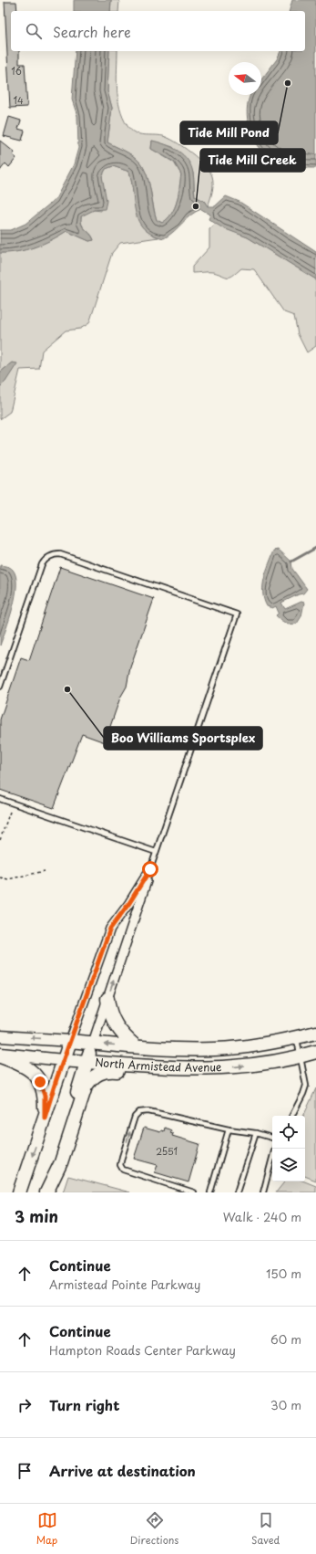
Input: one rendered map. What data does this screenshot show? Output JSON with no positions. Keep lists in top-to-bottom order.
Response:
{
  "streets": {
    "main road": ["North Armistead Avenue"]
  },
  "places": ["Tide Mill Pond", "Tide Mill Creek", "Boo Williams Sportsplex"],
  "house_numbers": ["16", "14", "2551"],
  "north": "left",
  "page": {
    "search": "Search here",
    "heading": ["3 min", "Walk · 240 m"],
    "list": [
      ["Continue", "Armistead Pointe Parkway", "150 m"],
      ["Continue", "Hampton Roads Center Parkway", "60 m"],
      ["Turn right", "30 m"],
      "Arrive at destination"
    ],
    "nav": ["Map", "Directions", "Saved"]
  }
}
